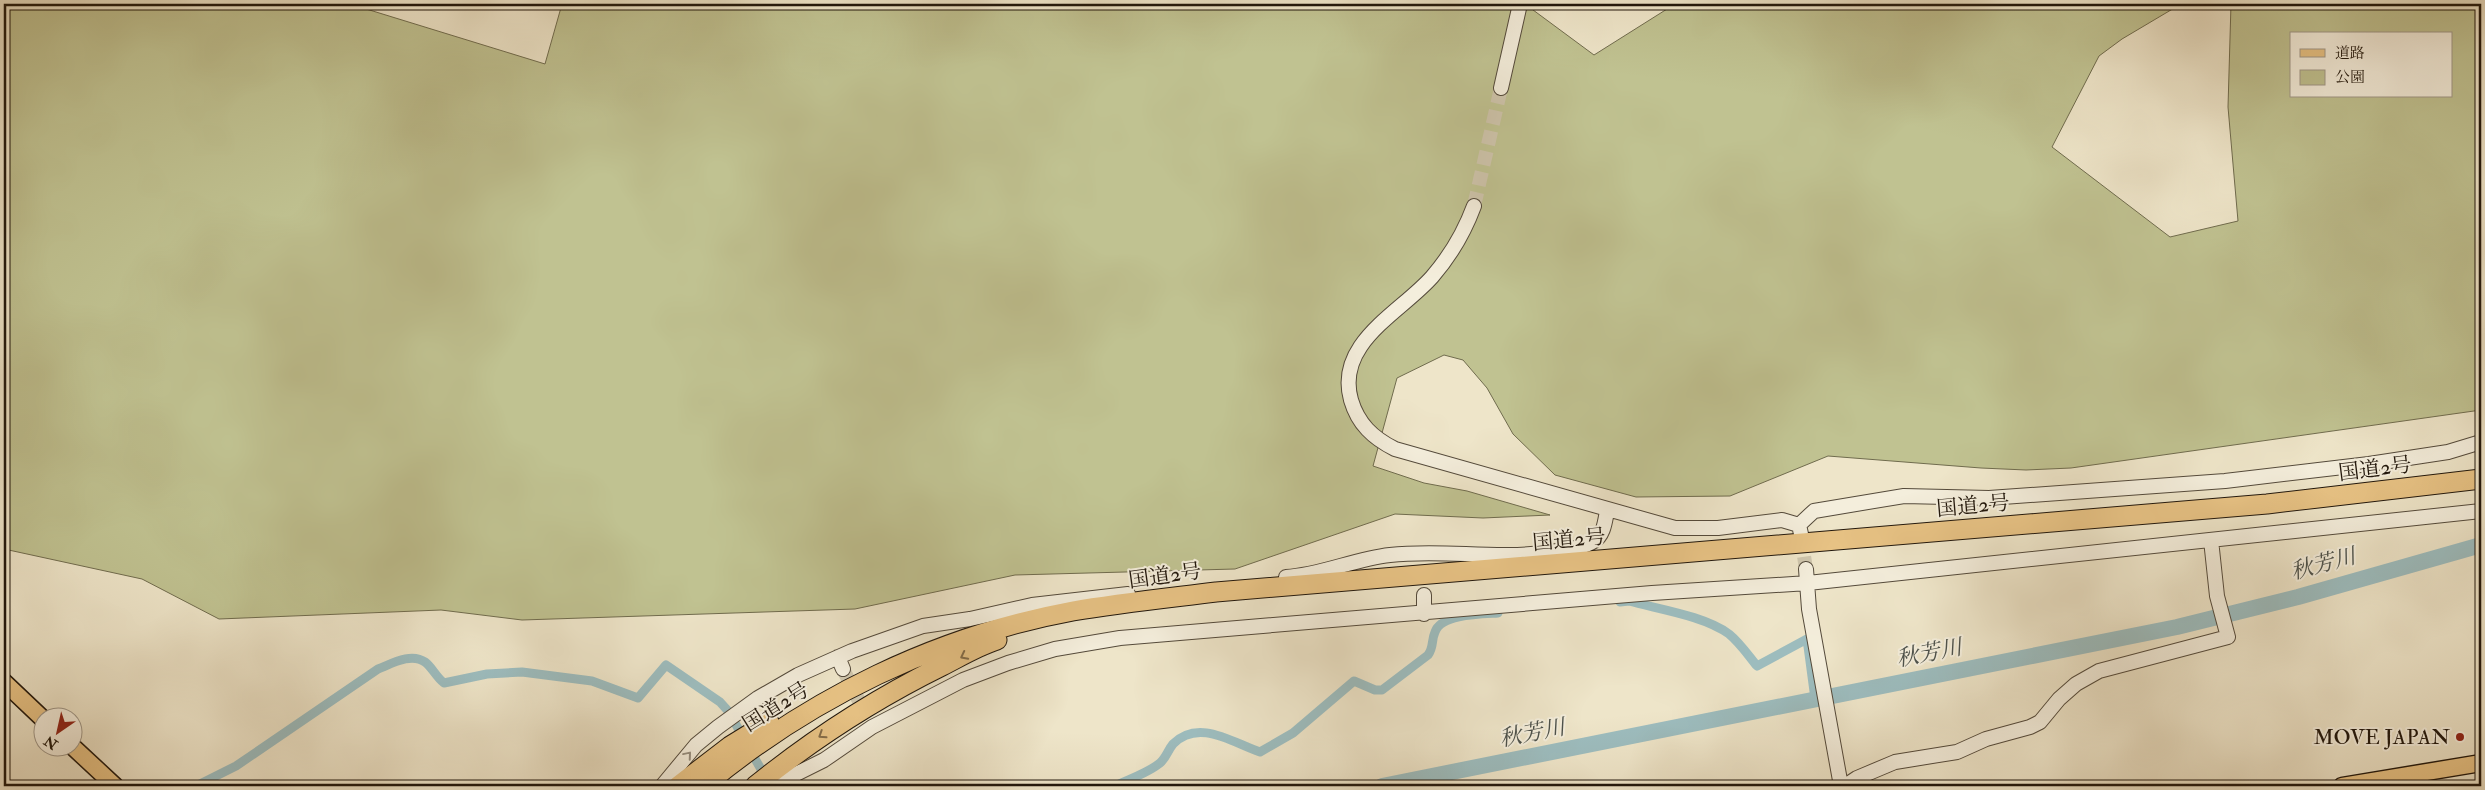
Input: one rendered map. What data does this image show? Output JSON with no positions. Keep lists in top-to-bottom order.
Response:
{
  "streets": {
    "highway": ["国道2号"]
  },
  "water": ["秋芳川"],
  "places": ["MOVE JAPAN"],
  "legend": ["道路", "公園"],
  "north": "bottom left"
}
